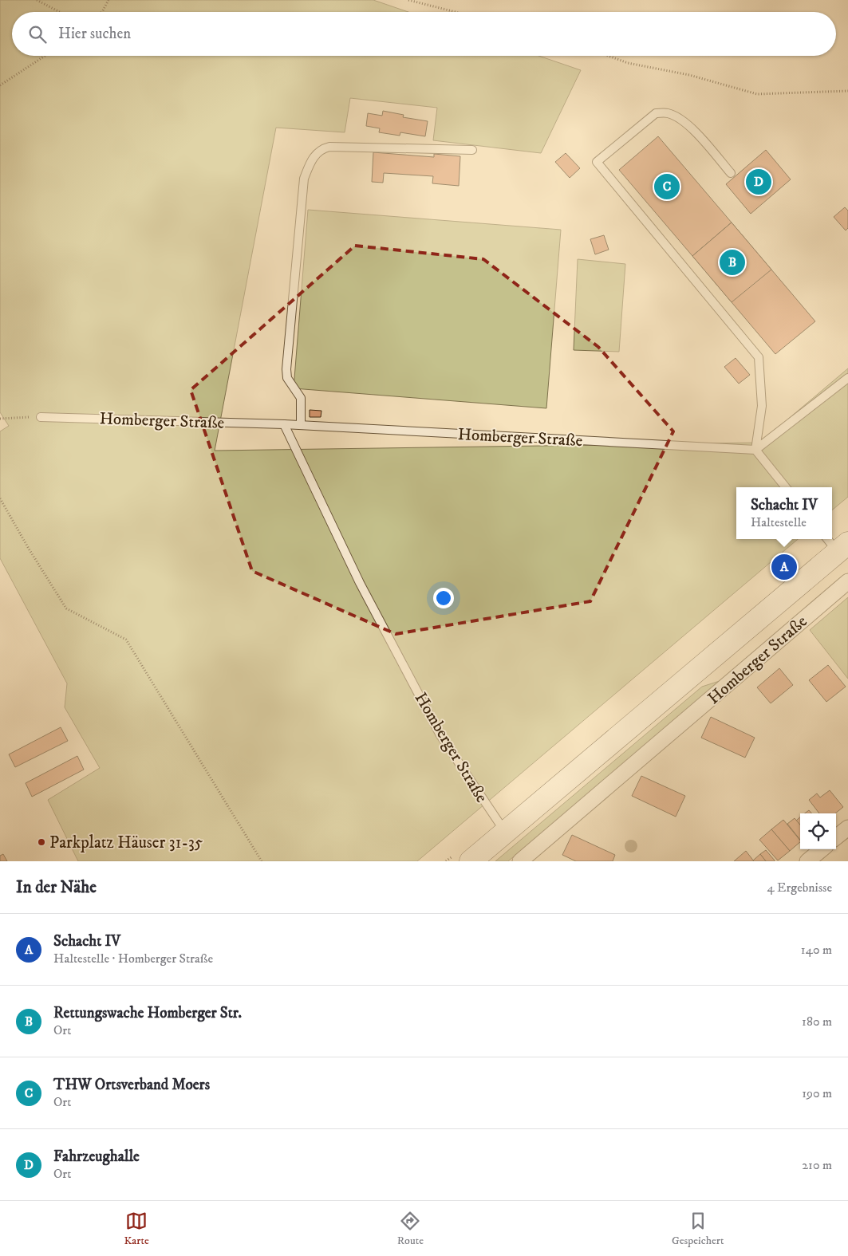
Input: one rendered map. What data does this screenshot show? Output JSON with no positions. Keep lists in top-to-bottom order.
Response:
{
  "streets": {
    "main road": ["Homberger Straße"]
  },
  "places": ["Parkplatz Häuser 31-35"],
  "page": {
    "search": "Hier suchen",
    "pins": [
      "D",
      "C",
      "B",
      "A"
    ],
    "popup": ["Schacht IV", "Haltestelle"],
    "heading": ["In der Nähe", "4 Ergebnisse"],
    "list": [
      {
        "mark": "A",
        "name": "Schacht IV",
        "note": "Haltestelle · Homberger Straße",
        "value": "140 m"
      },
      {
        "mark": "B",
        "name": "Rettungswache Homberger Str.",
        "note": "Ort",
        "value": "180 m"
      },
      {
        "mark": "C",
        "name": "THW Ortsverband Moers",
        "note": "Ort",
        "value": "190 m"
      },
      {
        "mark": "D",
        "name": "Fahrzeughalle",
        "note": "Ort",
        "value": "210 m"
      }
    ],
    "nav": ["Karte", "Route", "Gespeichert"]
  }
}
